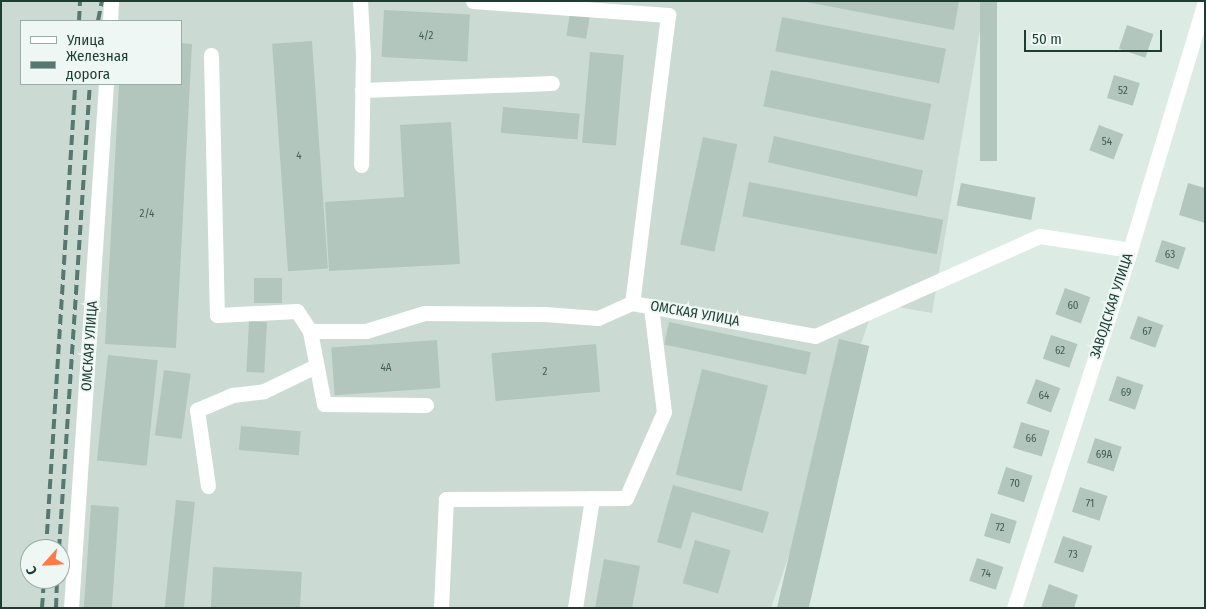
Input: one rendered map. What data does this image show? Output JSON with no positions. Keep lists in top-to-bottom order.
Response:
{
  "streets": {
    "street": ["ЗАВОДСКАЯ УЛИЦА", "ОМСКАЯ УЛИЦА"]
  },
  "crossings": [
    ["ЗАВОДСКАЯ УЛИЦА", "ОМСКАЯ УЛИЦА"]
  ],
  "house_numbers": [
    "4/2",
    "52",
    "54",
    "4",
    "2/4",
    "63",
    "60",
    "67",
    "62",
    "4А",
    "2",
    "69",
    "64",
    "66",
    "69А",
    "70",
    "71",
    "72",
    "73",
    "74"
  ],
  "legend": ["Улица", "Железная дорога"],
  "scale_bar": "50 m",
  "north": "bottom left"
}
